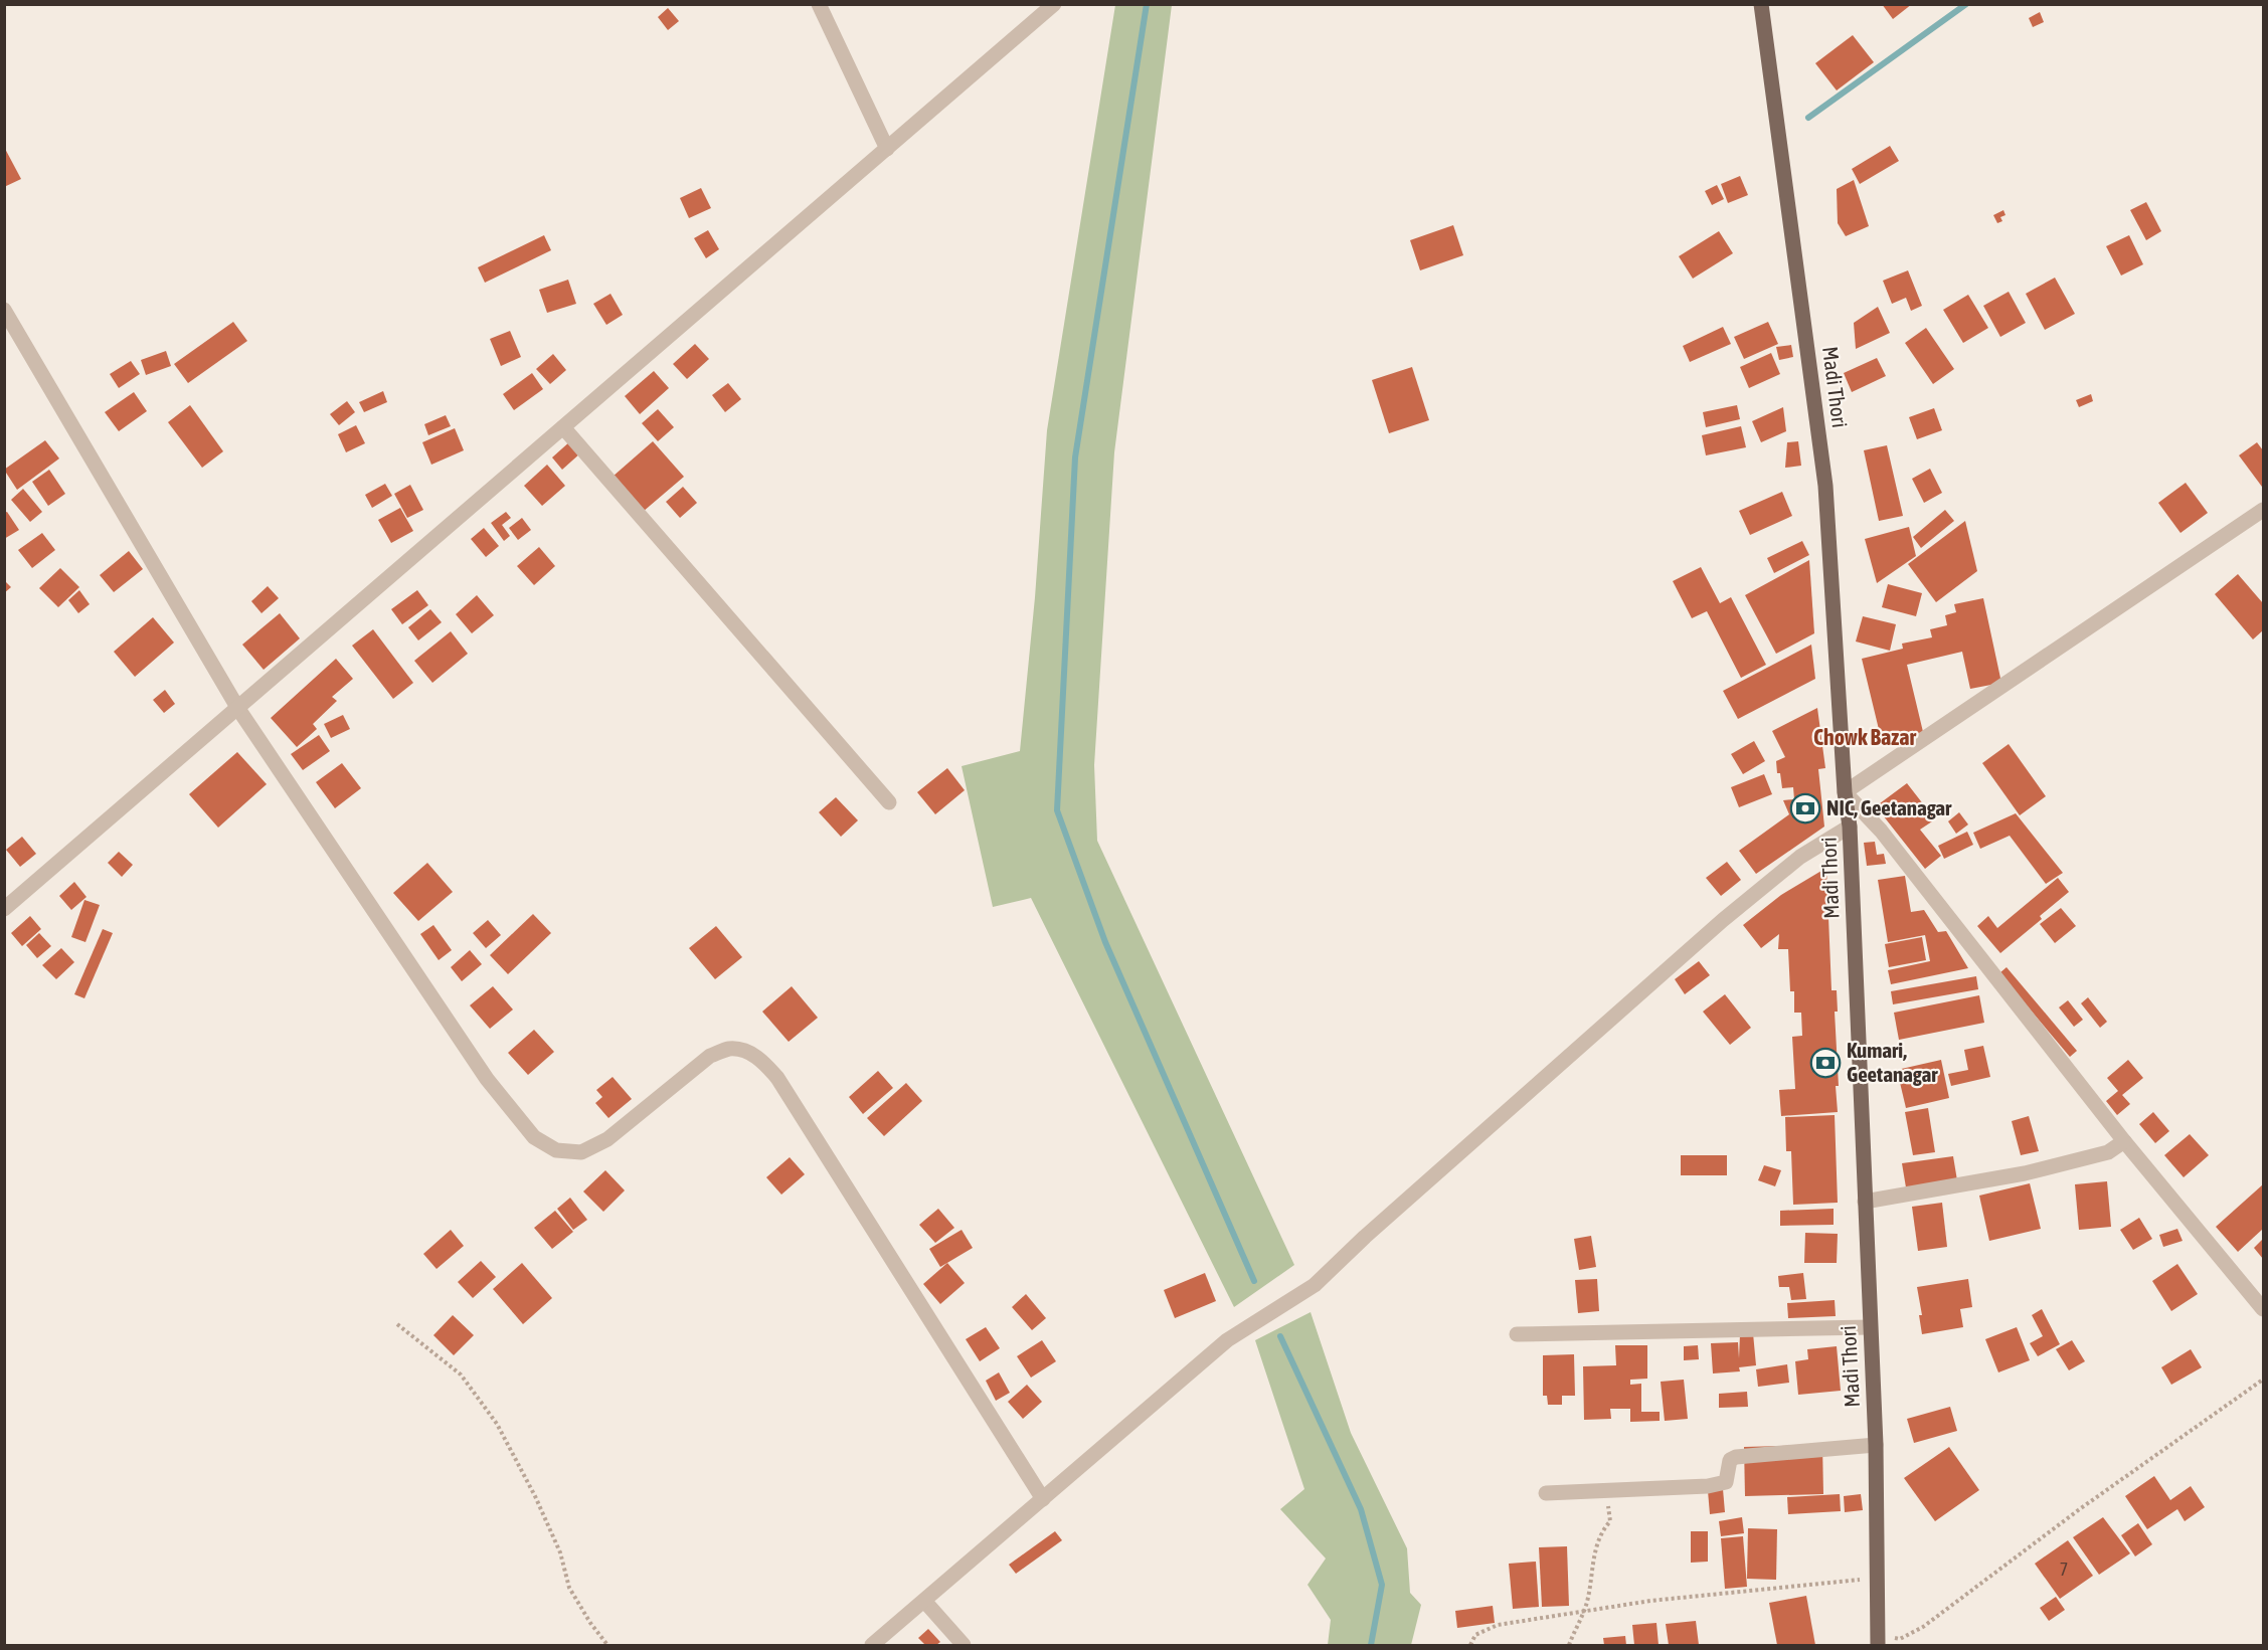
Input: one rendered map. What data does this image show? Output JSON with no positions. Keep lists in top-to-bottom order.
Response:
{
  "streets": {
    "main road": ["Madi Thori"]
  },
  "districts": ["Chowk Bazar"],
  "places": {
    "bank": ["NIC, Geetanagar", "Kumari, Geetanagar"]
  },
  "house_numbers": ["7"]
}
